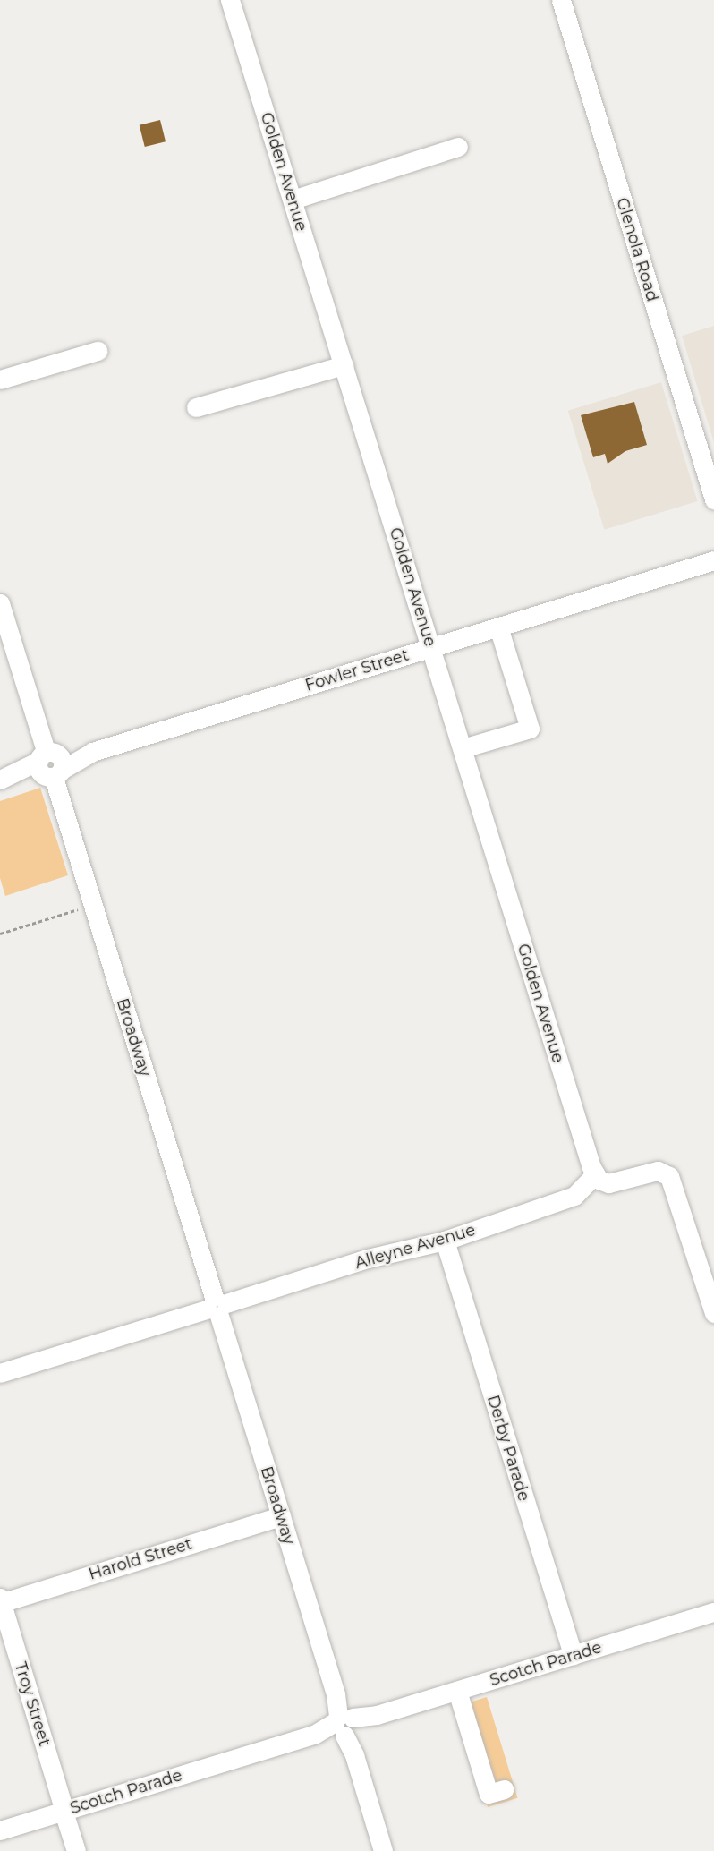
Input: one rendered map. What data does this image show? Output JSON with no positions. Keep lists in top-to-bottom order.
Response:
{
  "streets": {
    "street": [
      "Golden Avenue",
      "Glenola Road",
      "Fowler Street",
      "Broadway",
      "Alleyne Avenue",
      "Derby Parade",
      "Harold Street",
      "Scotch Parade",
      "Troy Street"
    ]
  },
  "crossings": [
    ["Golden Avenue", "Fowler Street"],
    ["Golden Avenue", "Alleyne Avenue"],
    ["Fowler Street", "Broadway"],
    ["Broadway", "Alleyne Avenue"],
    ["Broadway", "Harold Street"],
    ["Broadway", "Scotch Parade"],
    ["Alleyne Avenue", "Derby Parade"],
    ["Derby Parade", "Scotch Parade"],
    ["Harold Street", "Troy Street"],
    ["Scotch Parade", "Troy Street"]
  ]
}
